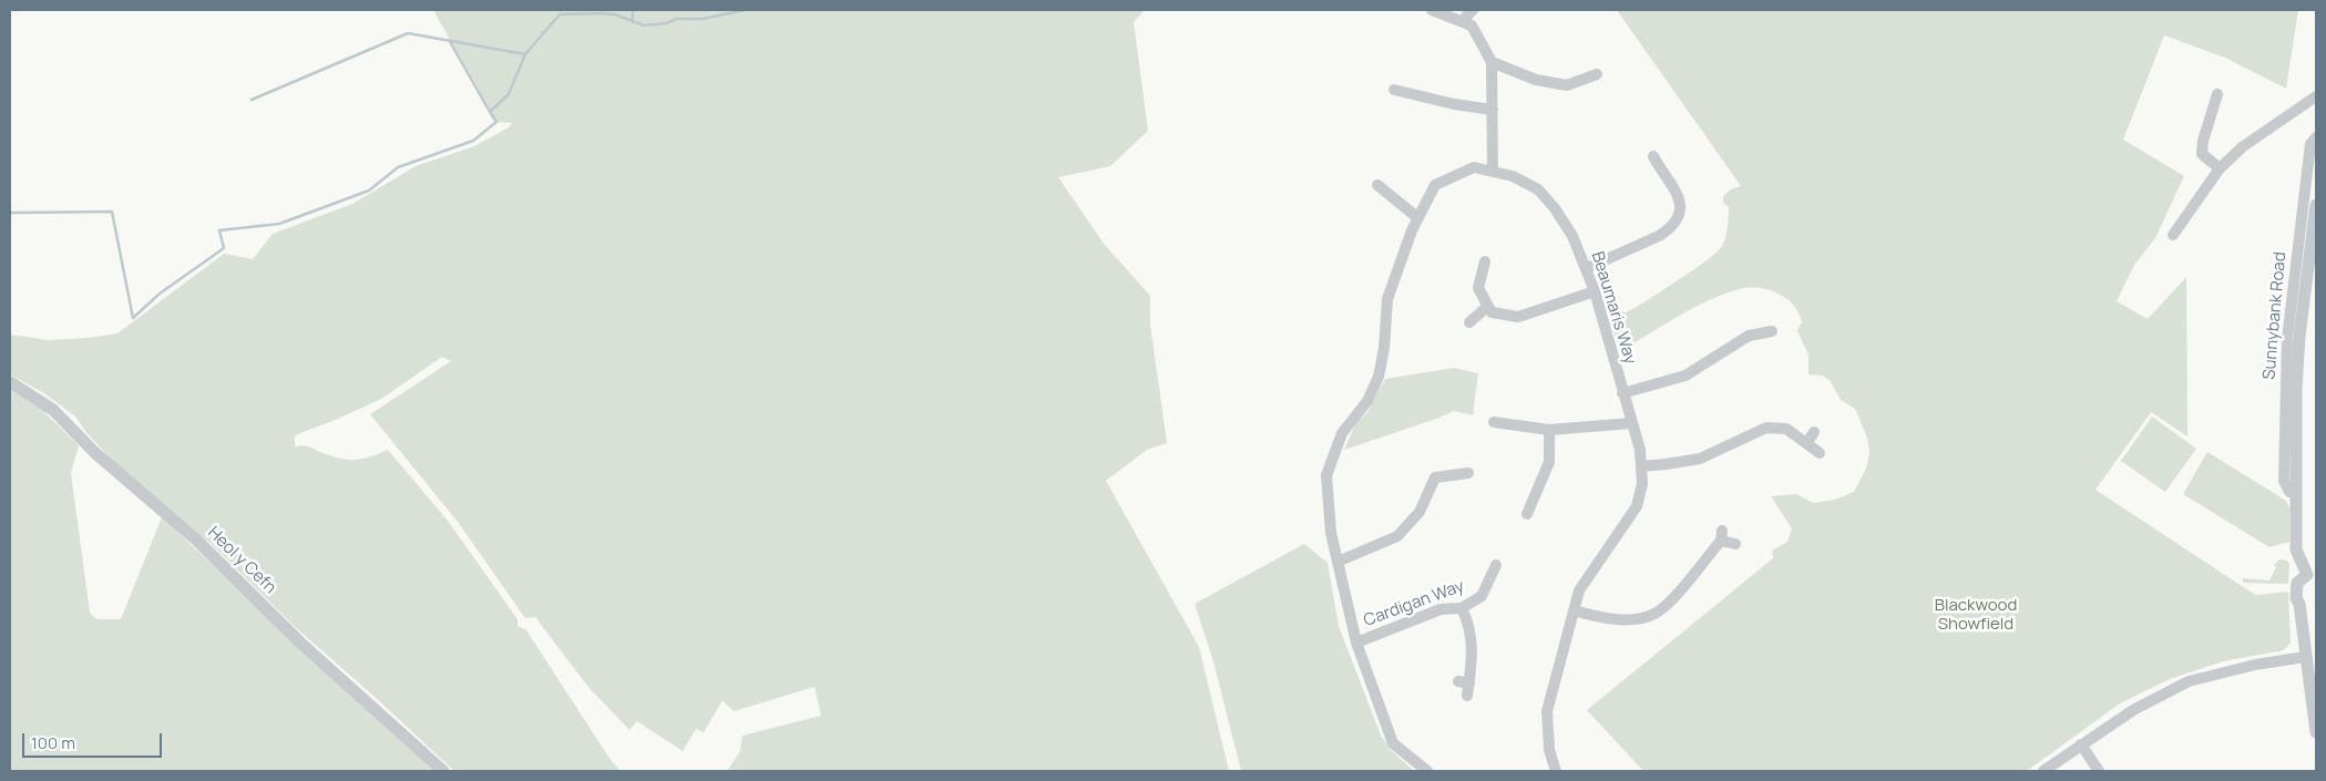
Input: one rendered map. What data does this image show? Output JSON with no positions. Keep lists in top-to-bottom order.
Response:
{
  "streets": {
    "street": [
      "Beaumaris Way",
      "Sunnybank Road",
      "Heol y Cefn",
      "Cardigan Way"
    ]
  },
  "crossings": [
    ["Beaumaris Way", "Cardigan Way"]
  ],
  "parks": ["Blackwood Showfield"],
  "scale_bar": "100 m"
}
